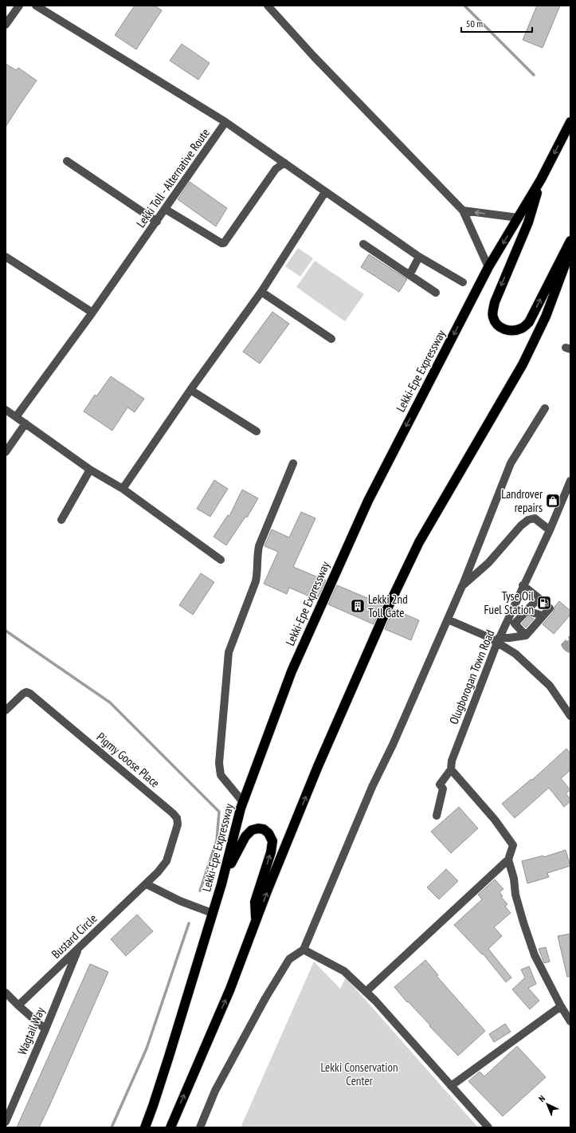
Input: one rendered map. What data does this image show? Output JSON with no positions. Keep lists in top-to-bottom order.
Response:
{
  "streets": {
    "highway": ["Lekki-Epe Expressway"],
    "street": [
      "Lekki Toll - Alternative Route",
      "Olugborogan Town Road",
      "Pigmy Goose Place",
      "Bustard Circle",
      "Wagtail Way"
    ]
  },
  "crossings": [
    ["Pigmy Goose Place", "Bustard Circle"],
    ["Bustard Circle", "Wagtail Way"]
  ],
  "parks": ["Lekki Conservation Center"],
  "places": {
    "shop": ["Landrover repairs"],
    "fuel station": ["Tyse Oil Fuel Station"],
    "building": ["Lekki 2nd Toll Gate"]
  },
  "scale_bar": "50 m",
  "north": "top left"
}
